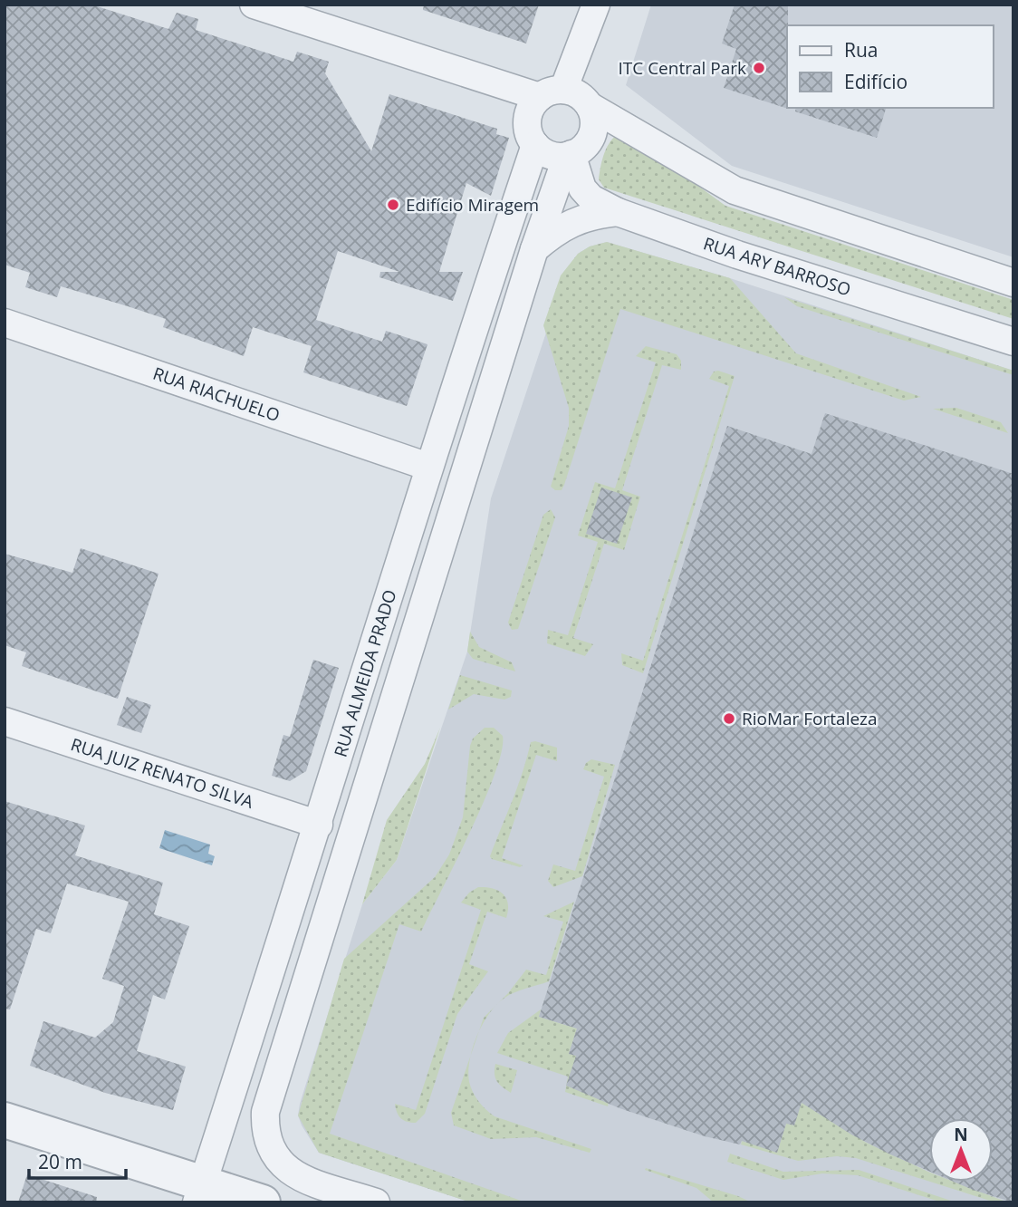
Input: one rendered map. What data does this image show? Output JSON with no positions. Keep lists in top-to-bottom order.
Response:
{
  "streets": {
    "street": [
      "RUA ARY BARROSO",
      "RUA RIACHUELO",
      "RUA ALMEIDA PRADO",
      "RUA JUIZ RENATO SILVA"
    ]
  },
  "crossings": [
    ["RUA ARY BARROSO", "RUA ALMEIDA PRADO"],
    ["RUA RIACHUELO", "RUA ALMEIDA PRADO"],
    ["RUA ALMEIDA PRADO", "RUA JUIZ RENATO SILVA"]
  ],
  "places": ["ITC Central Park", "Edifício Miragem", "RioMar Fortaleza"],
  "legend": ["Rua", "Edifício"],
  "scale_bar": "20 m",
  "north": "top"
}
